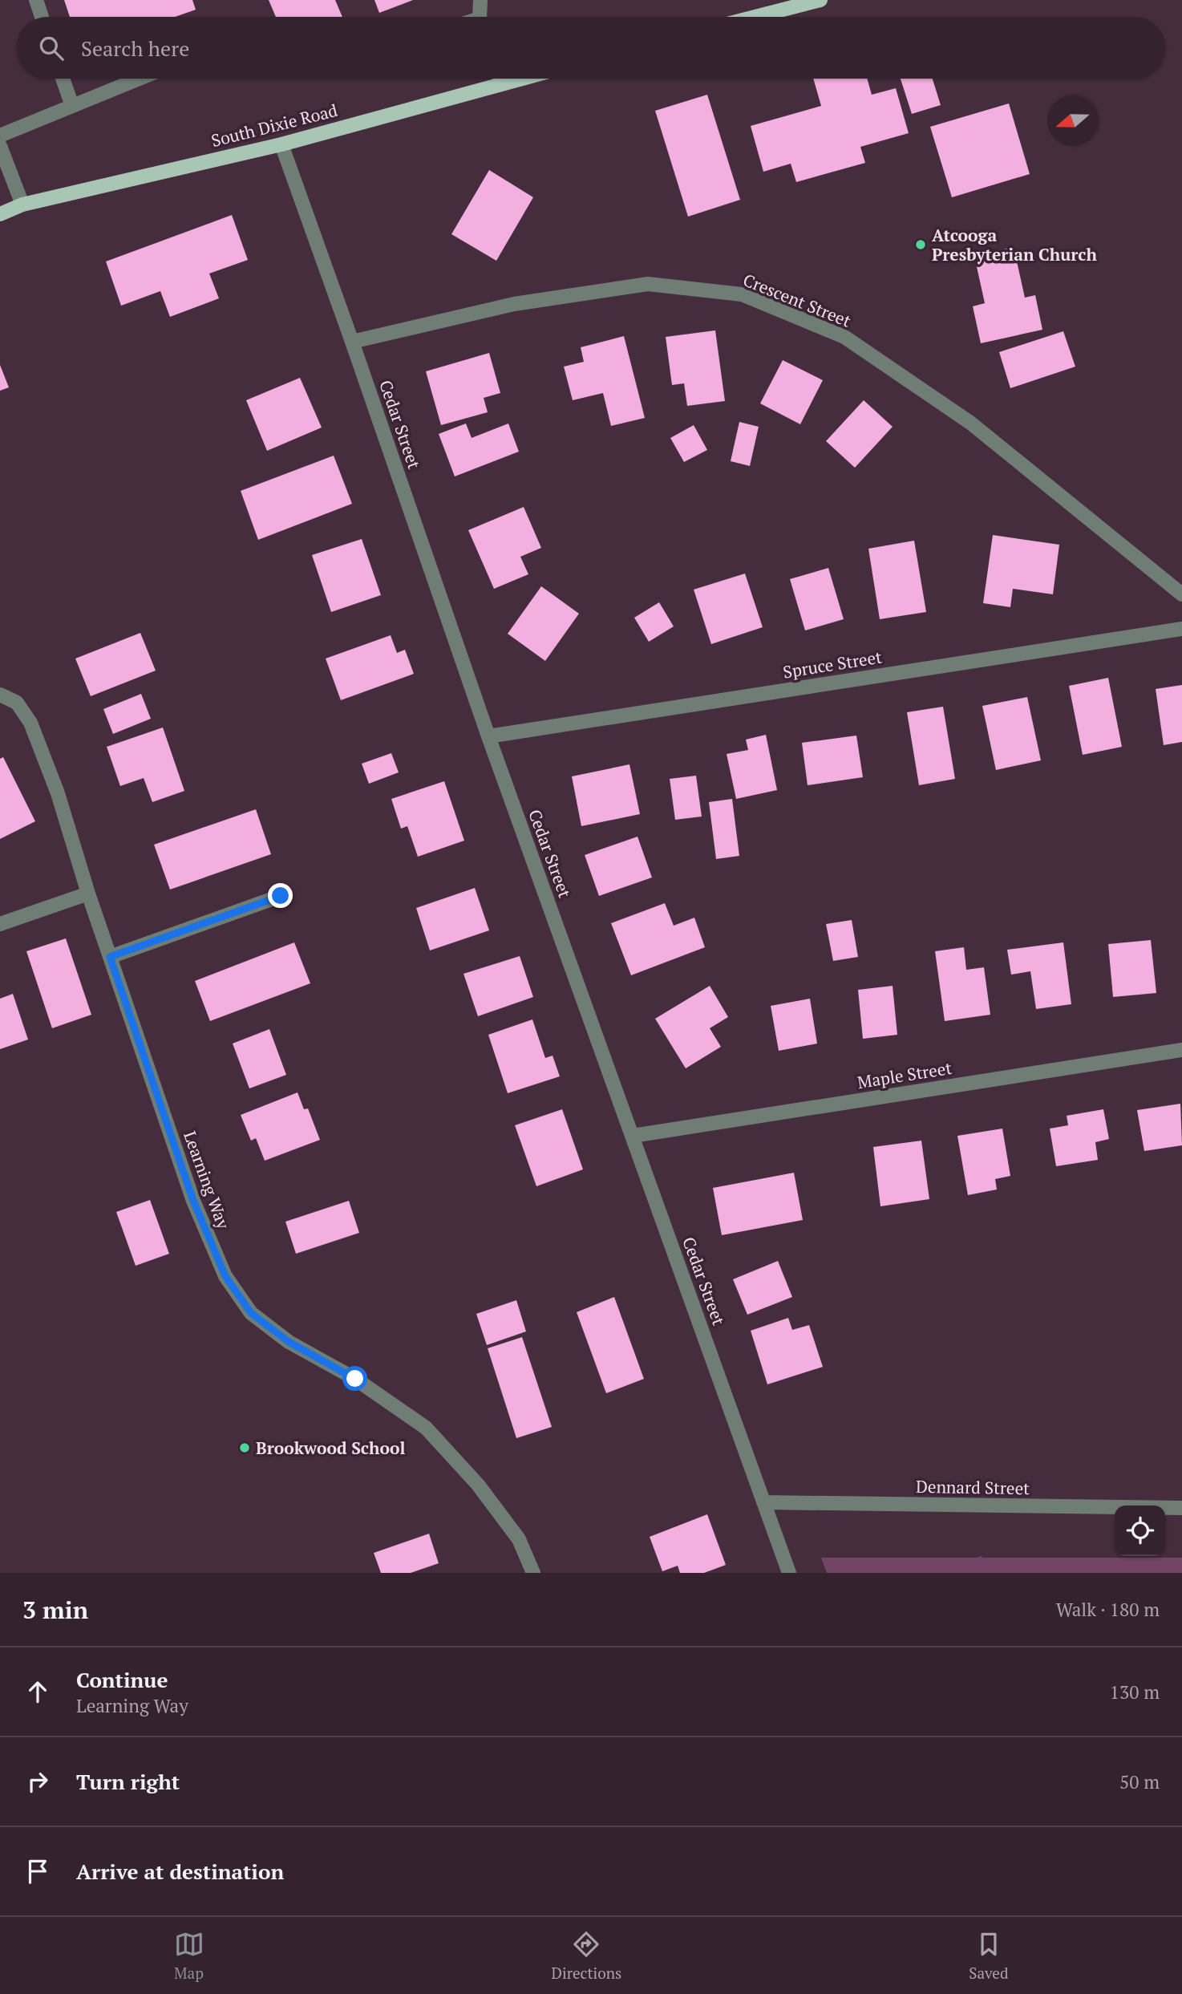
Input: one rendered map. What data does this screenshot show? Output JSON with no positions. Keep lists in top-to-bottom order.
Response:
{
  "streets": {
    "main road": ["South Dixie Road"],
    "street": [
      "Crescent Street",
      "Cedar Street",
      "Spruce Street",
      "Maple Street",
      "Learning Way",
      "Dennard Street"
    ]
  },
  "crossings": [
    ["South Dixie Road", "Cedar Street"],
    ["Crescent Street", "Cedar Street"],
    ["Cedar Street", "Spruce Street"],
    ["Cedar Street", "Maple Street"],
    ["Cedar Street", "Dennard Street"]
  ],
  "places": ["Atcooga Presbyterian Church", "Brookwood School"],
  "north": "left",
  "page": {
    "search": "Search here",
    "heading": ["3 min", "Walk · 180 m"],
    "list": [
      ["Continue", "Learning Way", "130 m"],
      ["Turn right", "50 m"],
      "Arrive at destination"
    ],
    "nav": ["Map", "Directions", "Saved"]
  }
}
